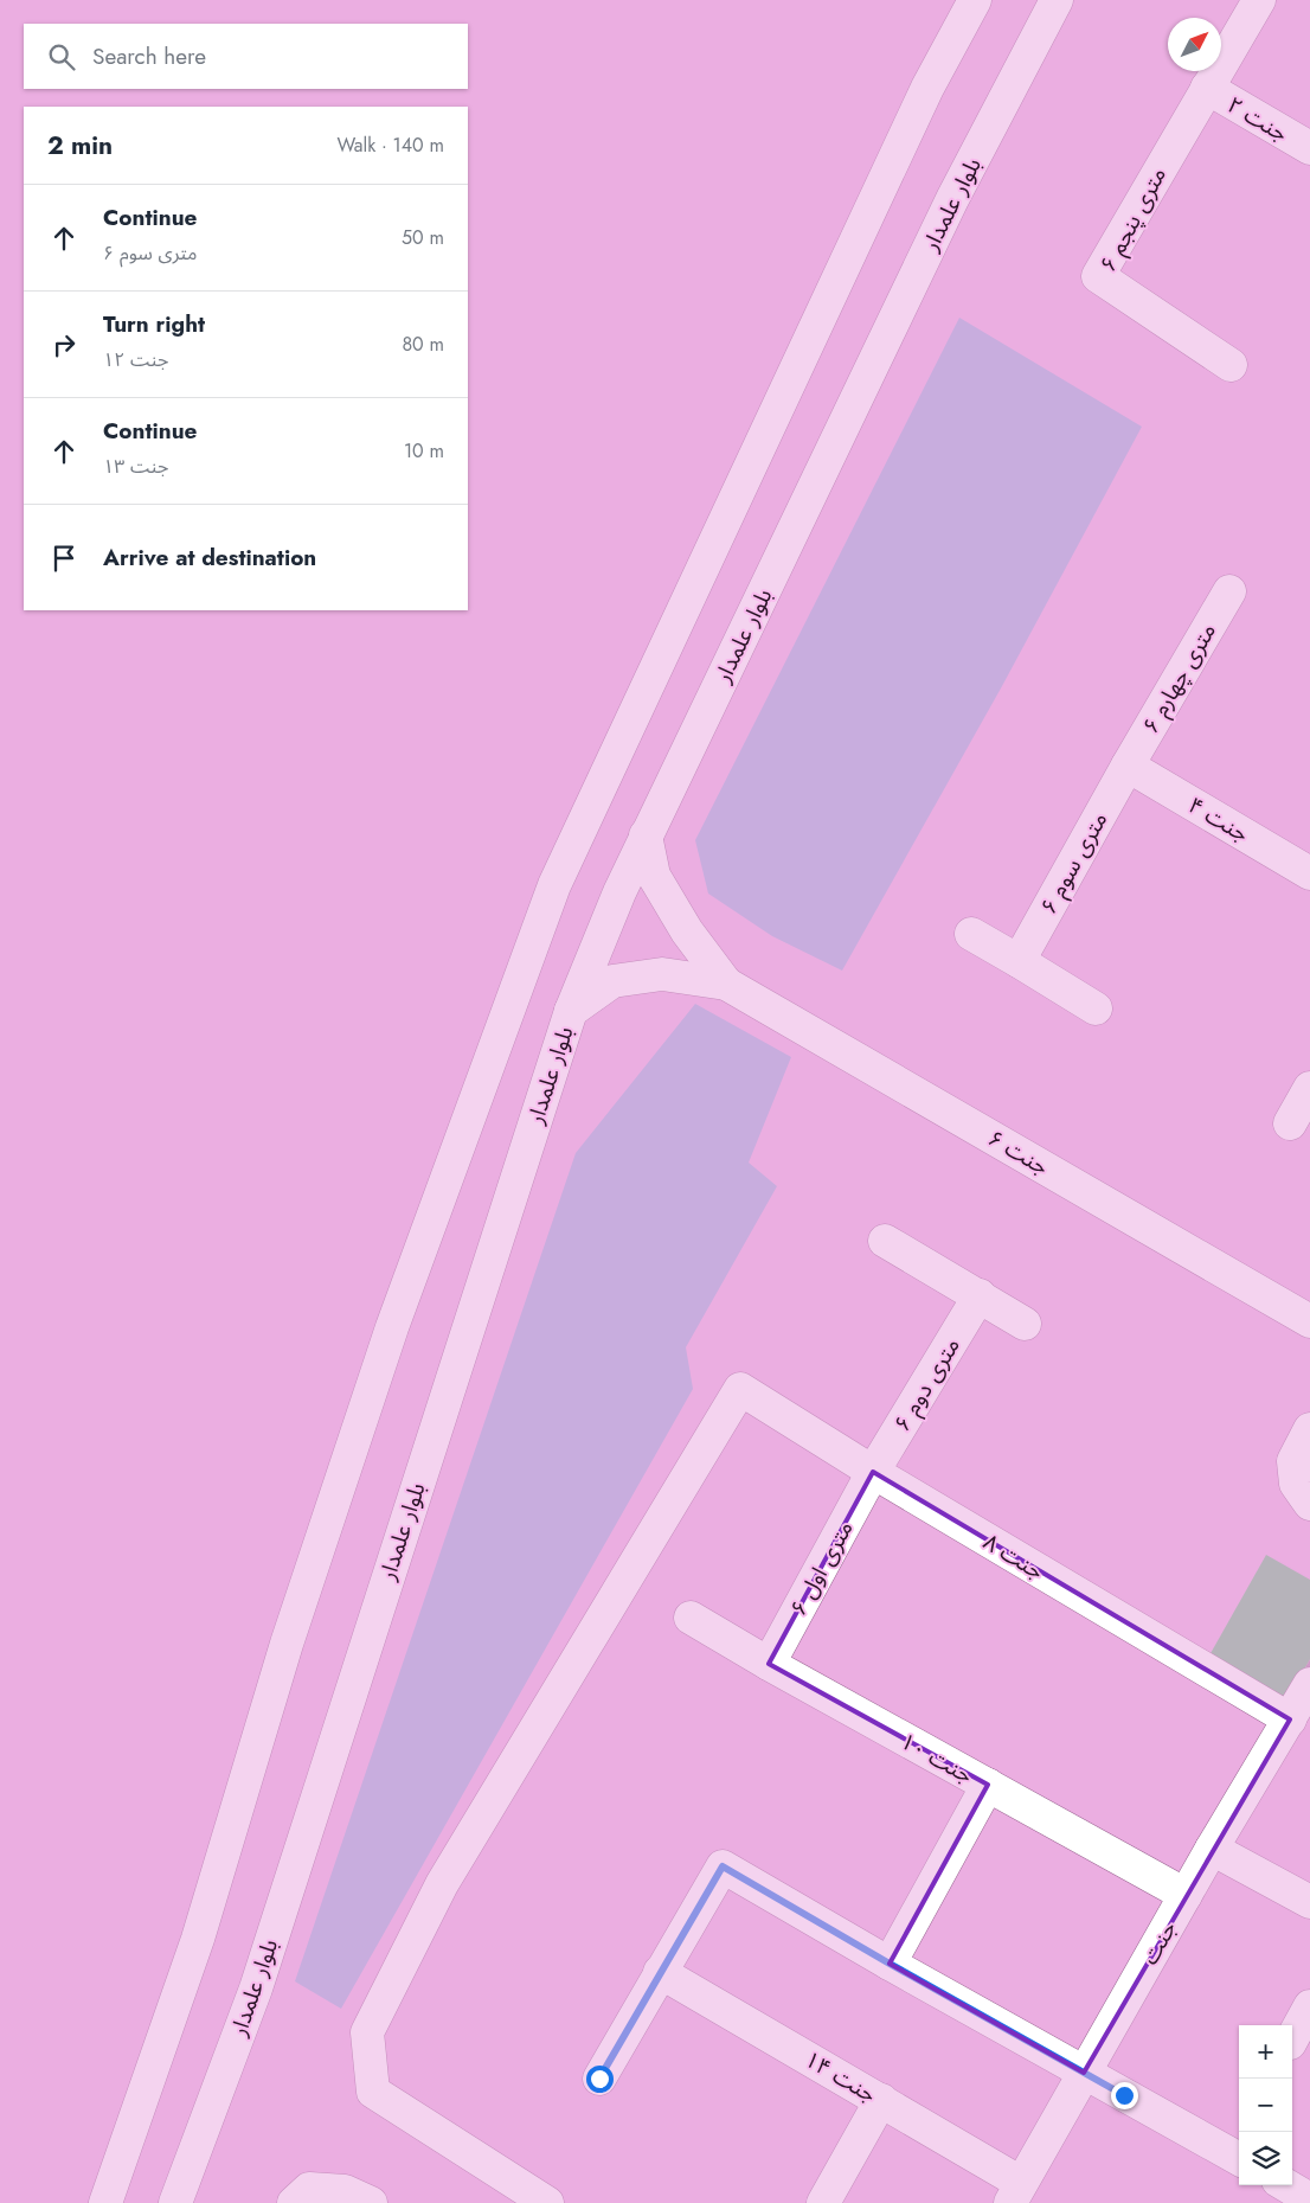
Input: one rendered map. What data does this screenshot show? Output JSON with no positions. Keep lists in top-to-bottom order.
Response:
{
  "streets": {
    "street": [
      "جنت ۲",
      "بلوار علمدار",
      "۶ متری پنجم",
      "۶ متری چهارم",
      "جنت ۴",
      "۶ متری سوم",
      "جنت ۶",
      "۶ متری دوم",
      "جنت ۸",
      "۶ متری اول",
      "جنت ۱۰",
      "جنت",
      "جنت ۱۴"
    ]
  },
  "crossings": [
    ["جنت ۲", "۶ متری پنجم"],
    ["۶ متری چهارم", "جنت ۴"],
    ["۶ متری چهارم", "۶ متری سوم"],
    ["جنت ۴", "۶ متری سوم"],
    ["۶ متری دوم", "جنت ۸"],
    ["۶ متری دوم", "۶ متری اول"],
    ["جنت ۸", "۶ متری اول"],
    ["جنت ۸", "جنت"],
    ["۶ متری اول", "جنت ۱۰"],
    ["جنت ۱۰", "جنت"],
    ["جنت", "جنت ۱۴"]
  ],
  "north": "top right",
  "page": {
    "search": "Search here",
    "heading": ["2 min", "Walk · 140 m"],
    "list": [
      ["Continue", "۶ متری سوم", "50 m"],
      ["Turn right", "جنت ۱۲", "80 m"],
      ["Continue", "جنت ۱۳", "10 m"],
      "Arrive at destination"
    ],
    "map_buttons": ["+", "−"]
  }
}
